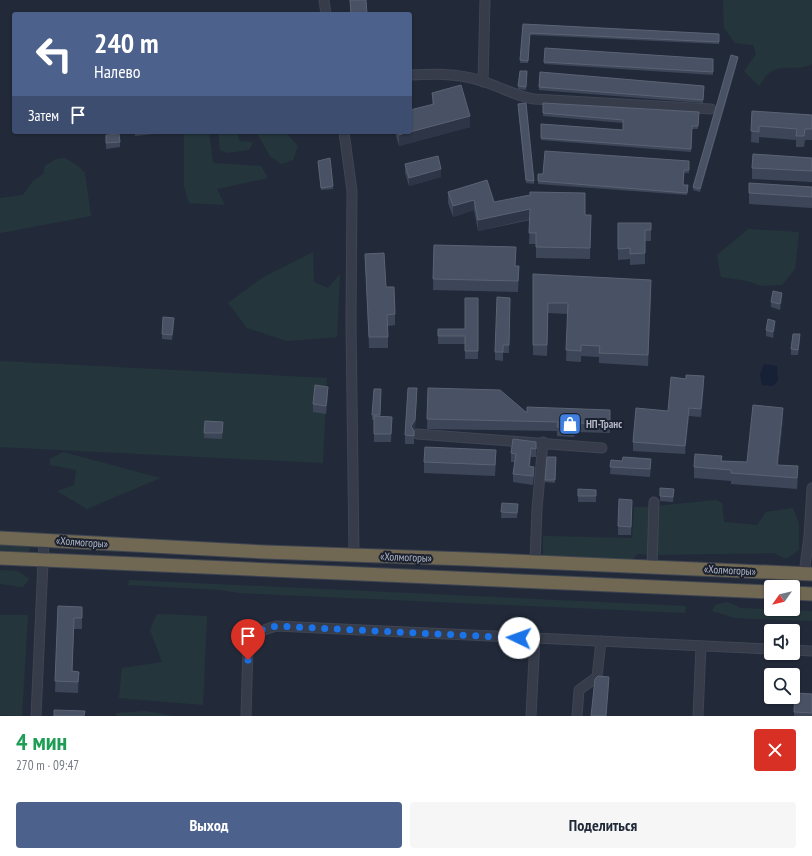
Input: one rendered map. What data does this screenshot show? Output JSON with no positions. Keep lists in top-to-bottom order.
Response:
{
  "streets": {
    "highway": ["«Холмогоры»"]
  },
  "places": {
    "shop": ["НП-Транс"]
  },
  "north": "bottom left",
  "page": {
    "turn": ["240 m", "Налево"],
    "then": "Затем",
    "heading": ["4 мин", "270 m · 09:47"],
    "buttons": ["Выход", "Поделиться"]
  }
}
